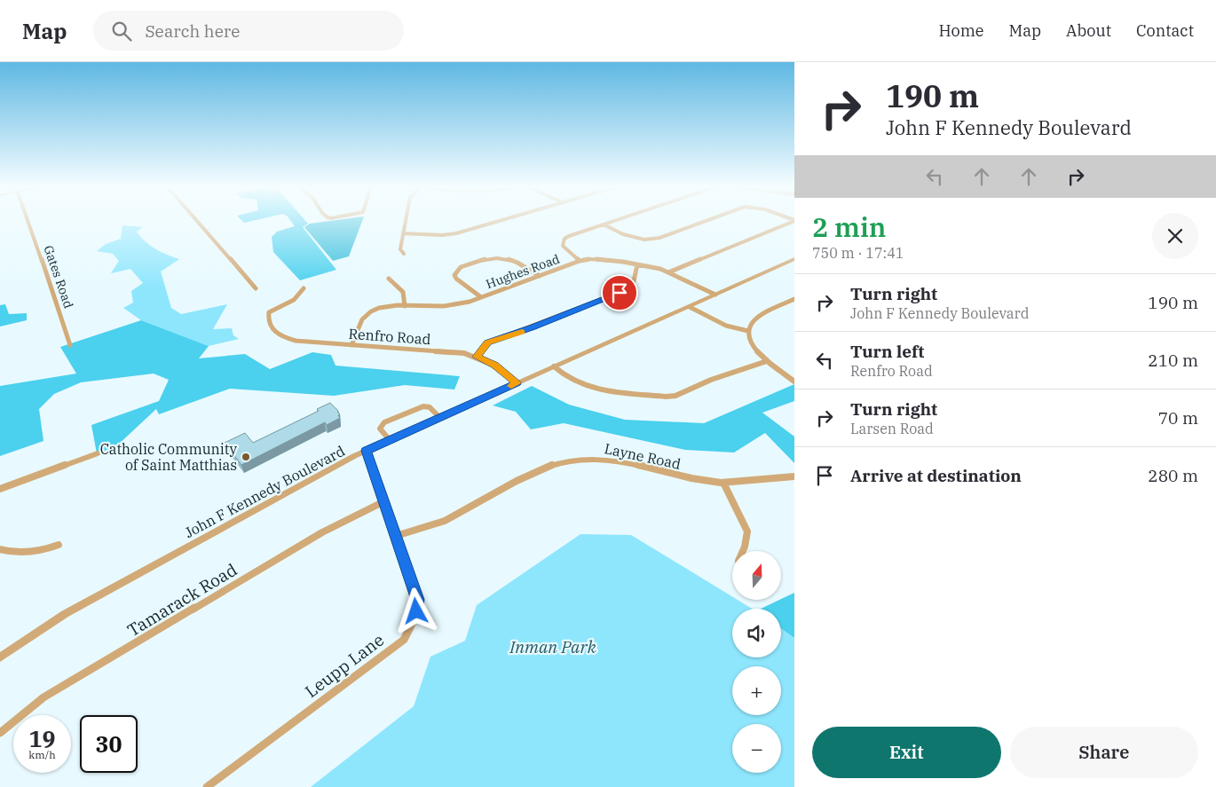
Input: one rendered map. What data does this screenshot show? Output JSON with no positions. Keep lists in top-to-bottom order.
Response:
{
  "streets": {
    "street": [
      "Hughes Road",
      "Gates Road",
      "Renfro Road",
      "Layne Road",
      "John F Kennedy Boulevard",
      "Tamarack Road",
      "Leupp Lane"
    ]
  },
  "crossings": [
    ["Hughes Road", "Renfro Road"],
    ["Hughes Road", "John F Kennedy Boulevard"],
    ["Renfro Road", "John F Kennedy Boulevard"],
    ["Layne Road", "Leupp Lane"],
    ["John F Kennedy Boulevard", "Leupp Lane"],
    ["Tamarack Road", "Leupp Lane"]
  ],
  "parks": ["Inman Park"],
  "places": ["Catholic Community of Saint Matthias"],
  "north": "top",
  "page": {
    "header": "Map",
    "search": "Search here",
    "nav": [
      "Home",
      "Map",
      "About",
      "Contact"
    ],
    "turn": ["190 m", "John F Kennedy Boulevard"],
    "heading": ["2 min", "750 m · 17:41"],
    "list": [
      {
        "name": "Turn right",
        "note": "John F Kennedy Boulevard",
        "value": "190 m"
      },
      {
        "name": "Turn left",
        "note": "Renfro Road",
        "value": "210 m"
      },
      {
        "name": "Turn right",
        "note": "Larsen Road",
        "value": "70 m"
      },
      {
        "name": "Arrive at destination",
        "value": "280 m"
      }
    ],
    "map_buttons": ["+", "−"],
    "speed": "19 km/h",
    "limit": "30",
    "buttons": ["Exit", "Share"]
  }
}
